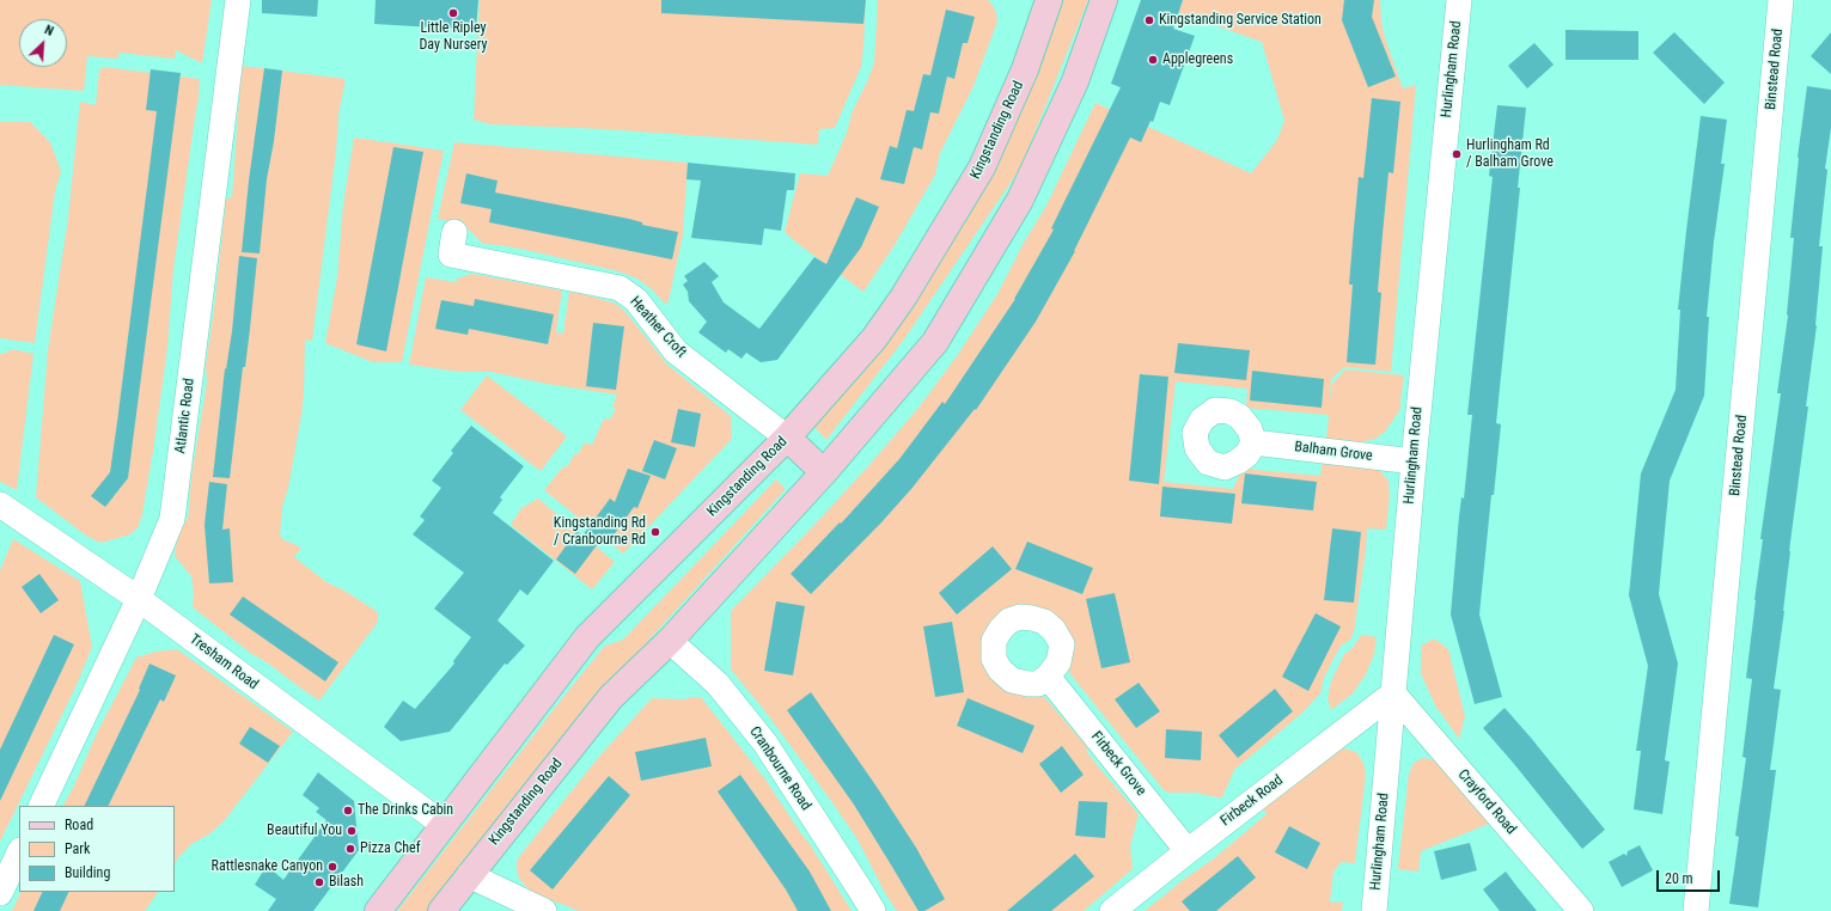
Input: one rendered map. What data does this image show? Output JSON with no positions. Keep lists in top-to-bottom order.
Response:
{
  "streets": {
    "main road": ["Kingstanding Road"],
    "street": [
      "Hurlingham Road",
      "Binstead Road",
      "Heather Croft",
      "Atlantic Road",
      "Balham Grove",
      "Tresham Road",
      "Firbeck Grove",
      "Cranbourne Road",
      "Firbeck Road",
      "Crayford Road"
    ]
  },
  "crossings": [
    ["Hurlingham Road", "Balham Grove"],
    ["Hurlingham Road", "Firbeck Road"],
    ["Hurlingham Road", "Crayford Road"],
    ["Kingstanding Road", "Heather Croft"],
    ["Kingstanding Road", "Tresham Road"],
    ["Kingstanding Road", "Cranbourne Road"],
    ["Atlantic Road", "Tresham Road"],
    ["Firbeck Grove", "Firbeck Road"],
    ["Firbeck Road", "Crayford Road"]
  ],
  "places": [
    "Little Ripley Day Nursery",
    "Kingstanding Service Station",
    "Applegreens",
    "Hurlingham Rd / Balham Grove",
    "Kingstanding Rd / Cranbourne Rd",
    "The Drinks Cabin",
    "Beautiful You",
    "Pizza Chef",
    "Rattlesnake Canyon",
    "Bilash"
  ],
  "legend": ["Road", "Park", "Building"],
  "scale_bar": "20 m",
  "north": "top right"
}
